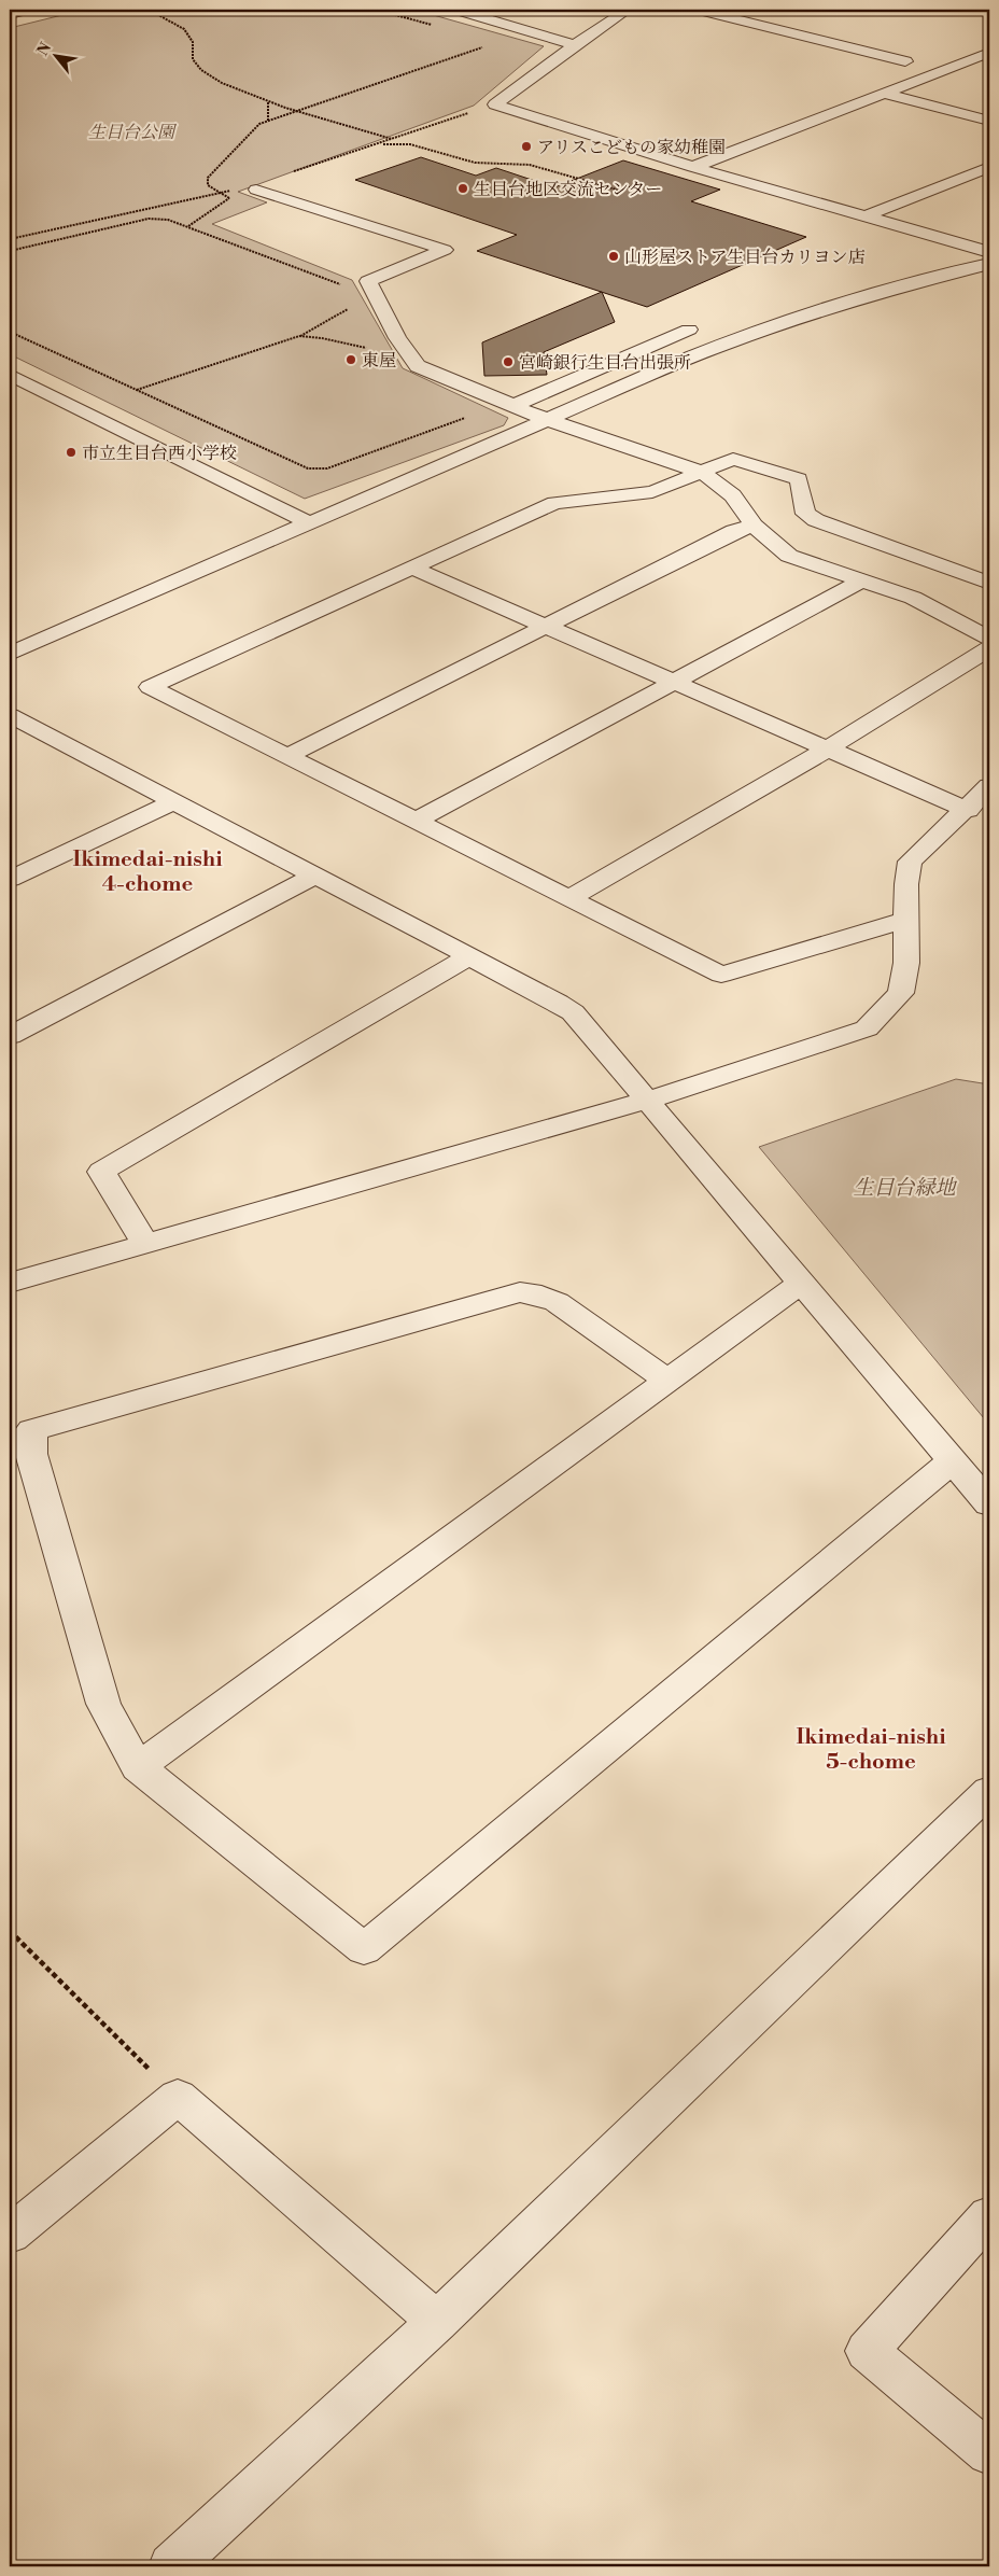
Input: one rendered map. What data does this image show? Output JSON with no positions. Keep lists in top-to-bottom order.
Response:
{
  "districts": ["Ikimedai-nishi 4-chome", "Ikimedai-nishi 5-chome"],
  "parks": ["生目台公園", "生目台緑地"],
  "places": [
    "アリスこどもの家幼稚園",
    "生目台地区交流センター",
    "山形屋ストア生目台カリヨン店",
    "東屋",
    "宮崎銀行生目台出張所",
    "市立生目台西小学校"
  ],
  "north": "top left"
}
